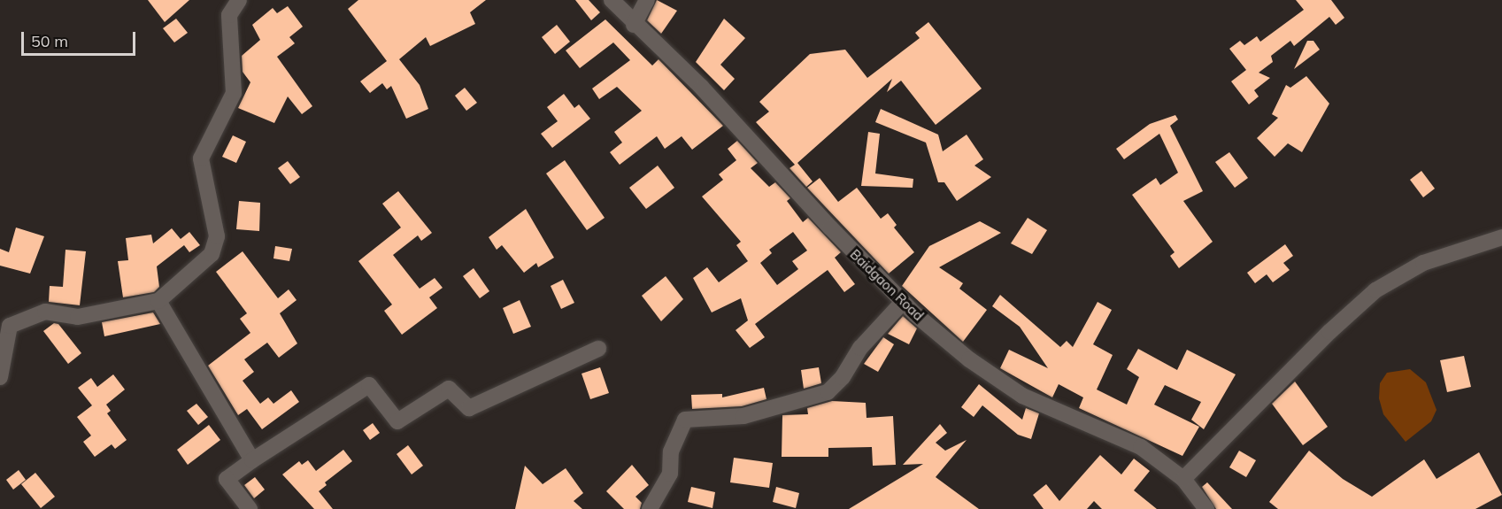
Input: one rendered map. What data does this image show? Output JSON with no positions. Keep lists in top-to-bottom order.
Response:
{
  "streets": {
    "street": ["Baidgaon Road"]
  },
  "scale_bar": "50 m"
}
